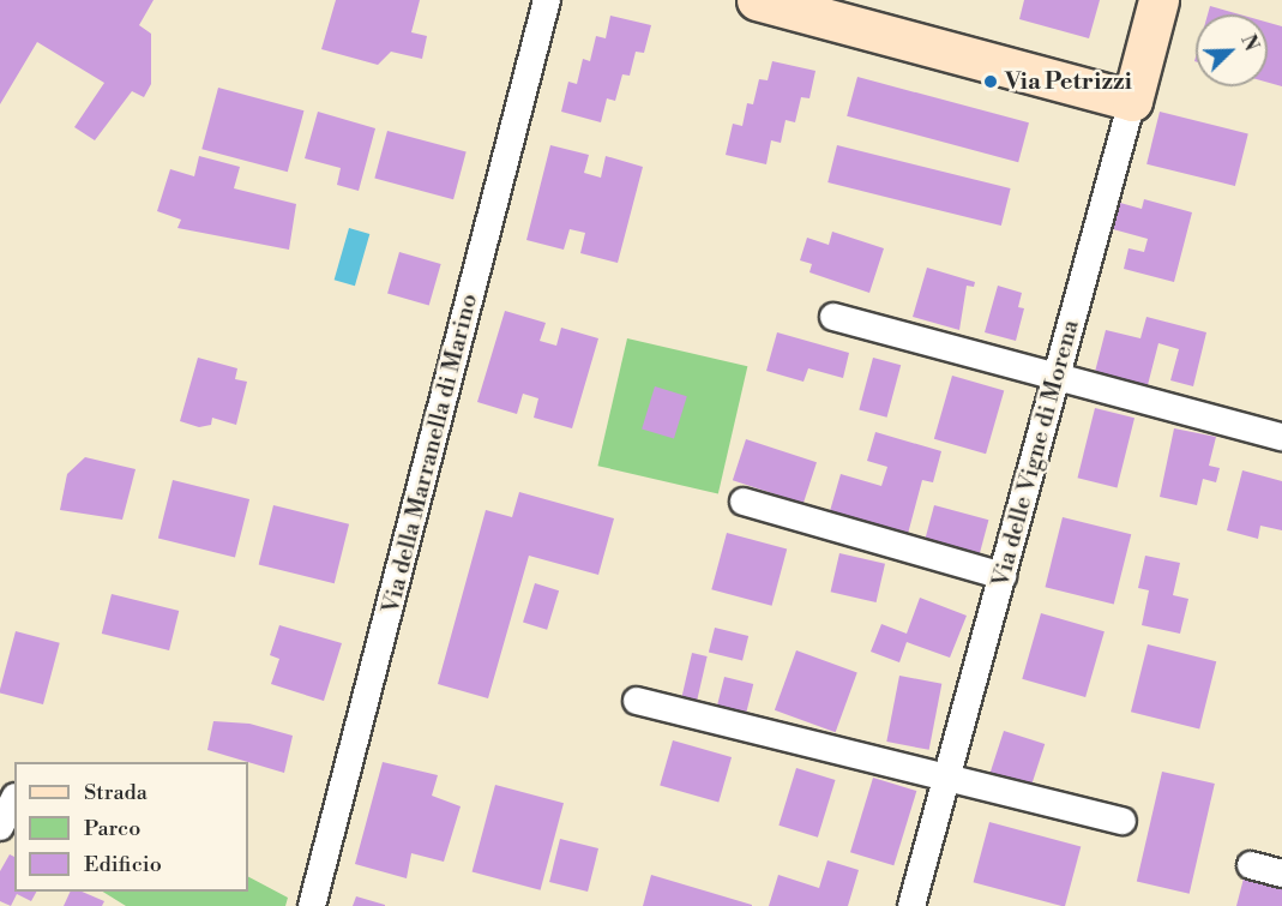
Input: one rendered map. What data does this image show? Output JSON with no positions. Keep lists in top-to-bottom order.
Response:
{
  "streets": {
    "street": ["Via della Marranella di Marino", "Via delle Vigne di Morena"]
  },
  "places": ["Via Petrizzi"],
  "legend": ["Strada", "Parco", "Edificio"],
  "north": "top right"
}
